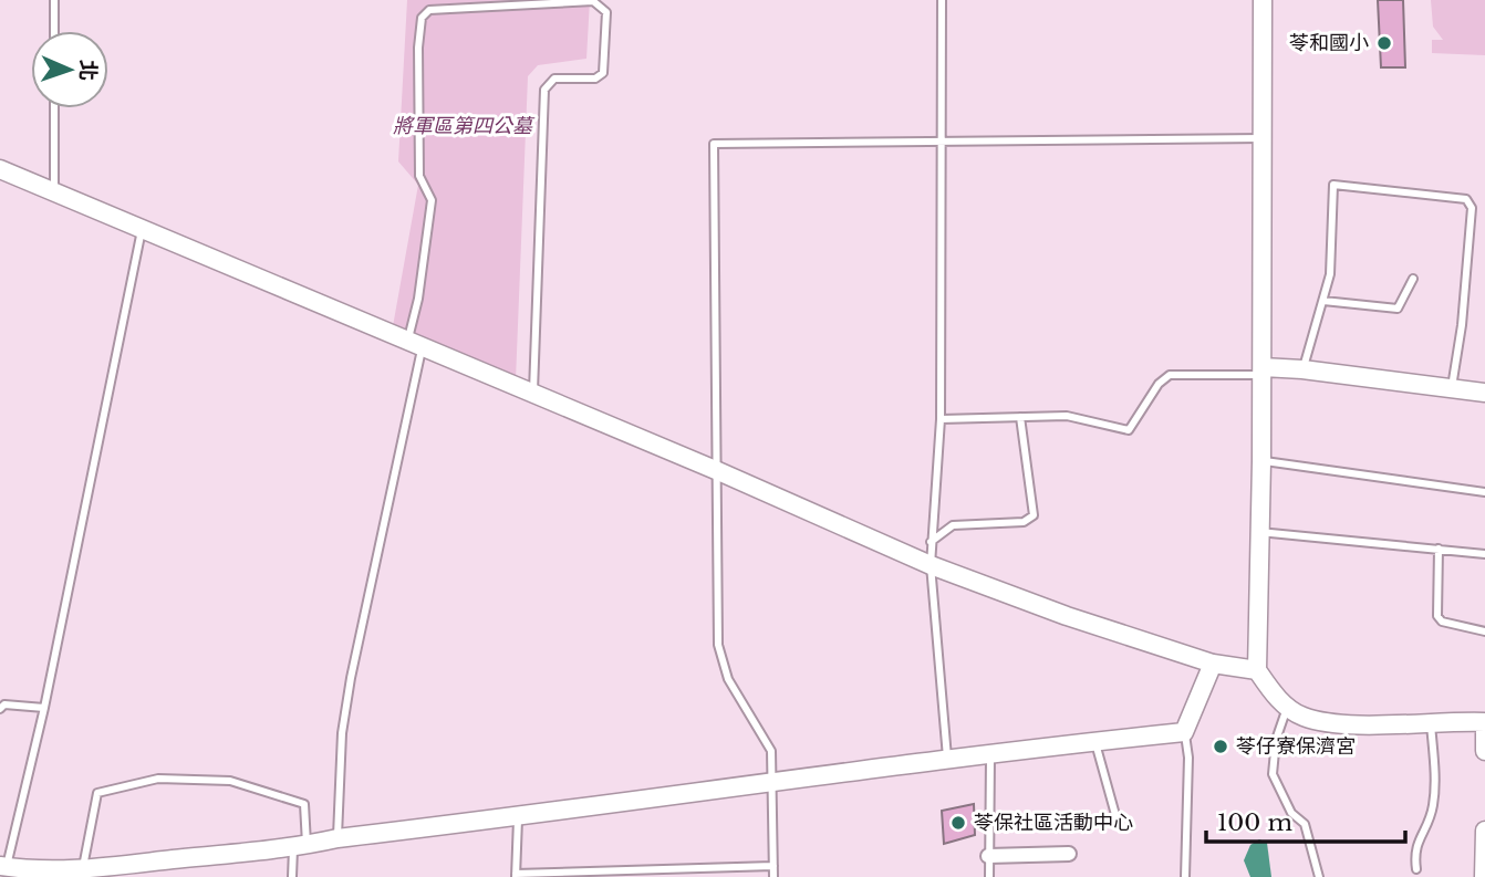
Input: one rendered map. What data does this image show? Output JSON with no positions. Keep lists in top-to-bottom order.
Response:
{
  "parks": ["將軍區第四公墓"],
  "places": ["苓和國小", "苓仔寮保濟宮", "苓保社區活動中心"],
  "scale_bar": "100 m",
  "north": "right"
}
